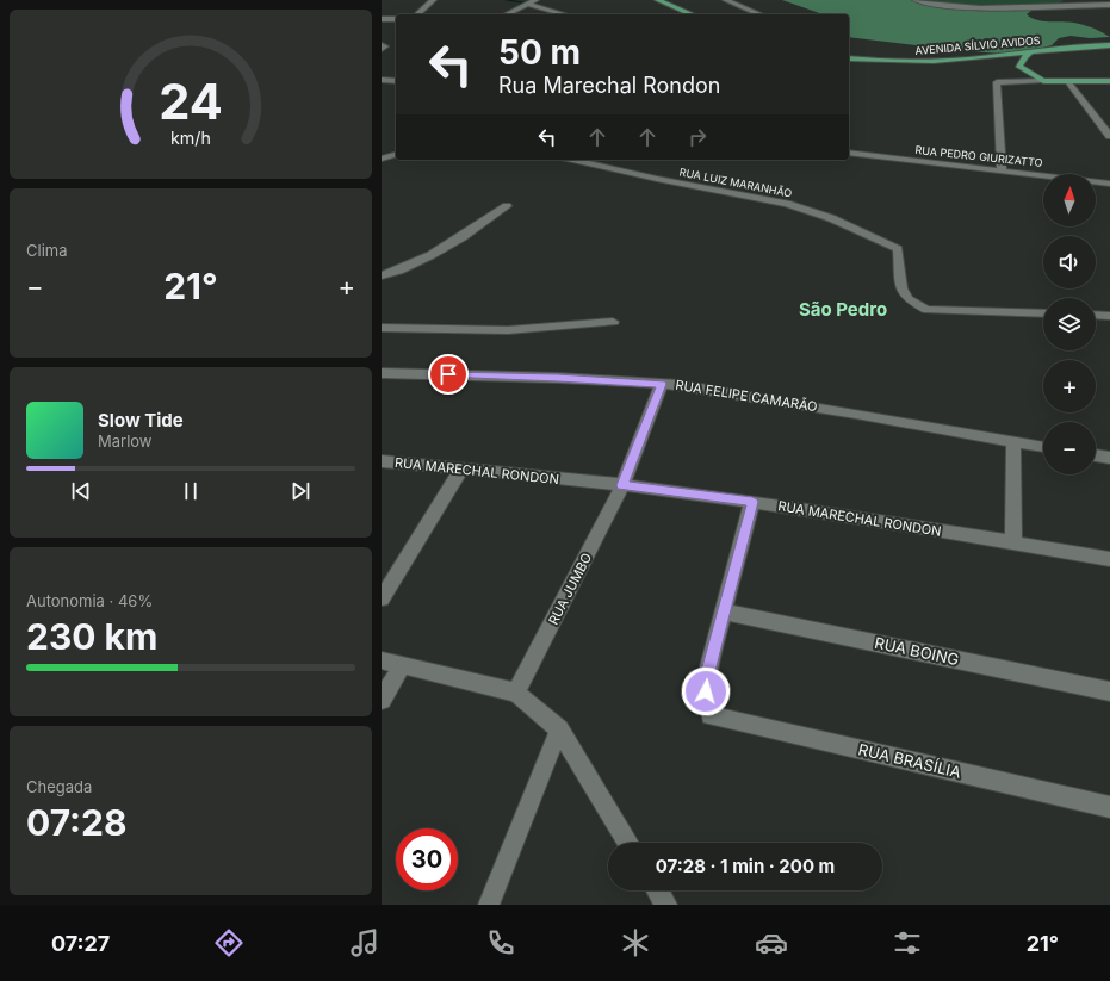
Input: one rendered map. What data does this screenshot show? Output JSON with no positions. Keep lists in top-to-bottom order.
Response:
{
  "streets": {
    "main road": ["AVENIDA SÍLVIO AVIDOS"],
    "street": [
      "RUA PEDRO GIURIZATTO",
      "RUA LUIZ MARANHÃO",
      "RUA FELIPE CAMARÃO",
      "RUA MARECHAL RONDON",
      "RUA JUMBO",
      "RUA BOING",
      "RUA BRASÍLIA"
    ]
  },
  "crossings": [
    ["RUA FELIPE CAMARÃO", "RUA JUMBO"],
    ["RUA MARECHAL RONDON", "RUA JUMBO"],
    ["RUA BOING", "RUA BRASÍLIA"]
  ],
  "districts": ["São Pedro"],
  "north": "top",
  "page": {
    "turn": ["50 m", "Rua Marechal Rondon"],
    "map_buttons": ["+", "−"],
    "tile": [
      "Clima",
      ["Autonomia · 46%", "230 km"],
      ["Chegada", "07:28"]
    ],
    "heat": ["−", "21°", "+"],
    "song": ["Slow Tide", "Marlow"],
    "limit": "30",
    "trip": "07:28 · 1 min · 200 m",
    "tabs": ["07:27", "21°"],
    "gauge": ["24", "km/h"]
  }
}
